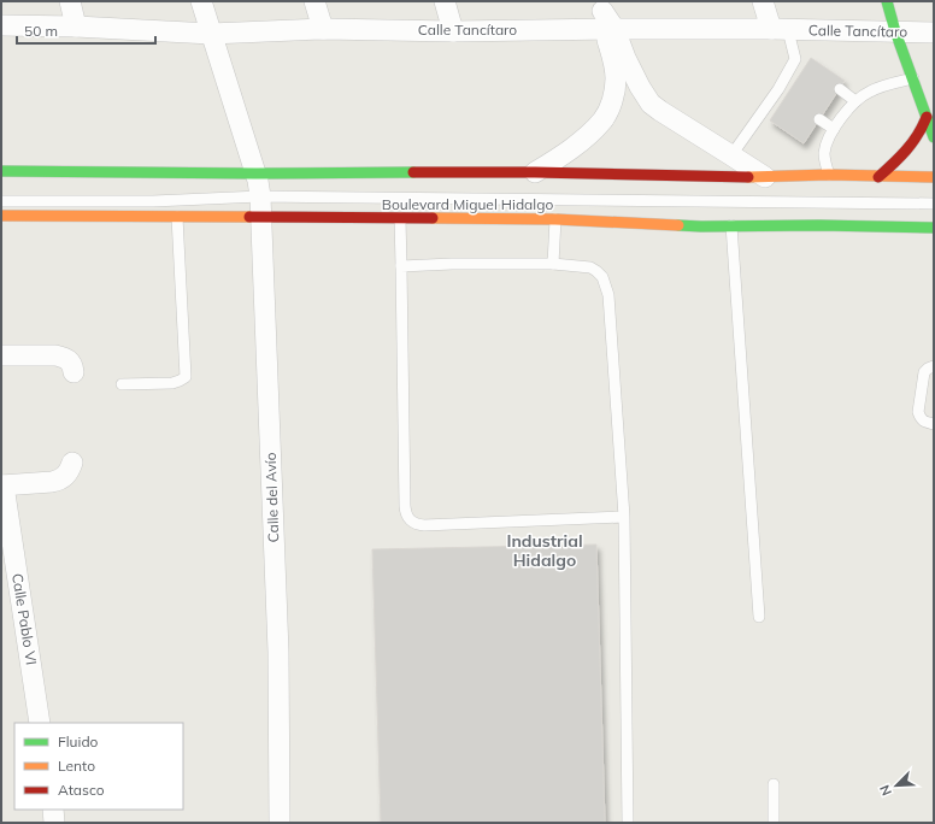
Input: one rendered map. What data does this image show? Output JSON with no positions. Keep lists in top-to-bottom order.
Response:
{
  "streets": {
    "main road": ["Boulevard Miguel Hidalgo"],
    "street": ["Calle Tancítaro", "Calle del Avío", "Calle Pablo VI"]
  },
  "crossings": [
    ["Calle Tancítaro", "Calle del Avío"],
    ["Boulevard Miguel Hidalgo", "Calle del Avío"]
  ],
  "districts": ["Industrial Hidalgo"],
  "legend": ["Fluido", "Lento", "Atasco"],
  "scale_bar": "50 m",
  "north": "bottom left"
}
